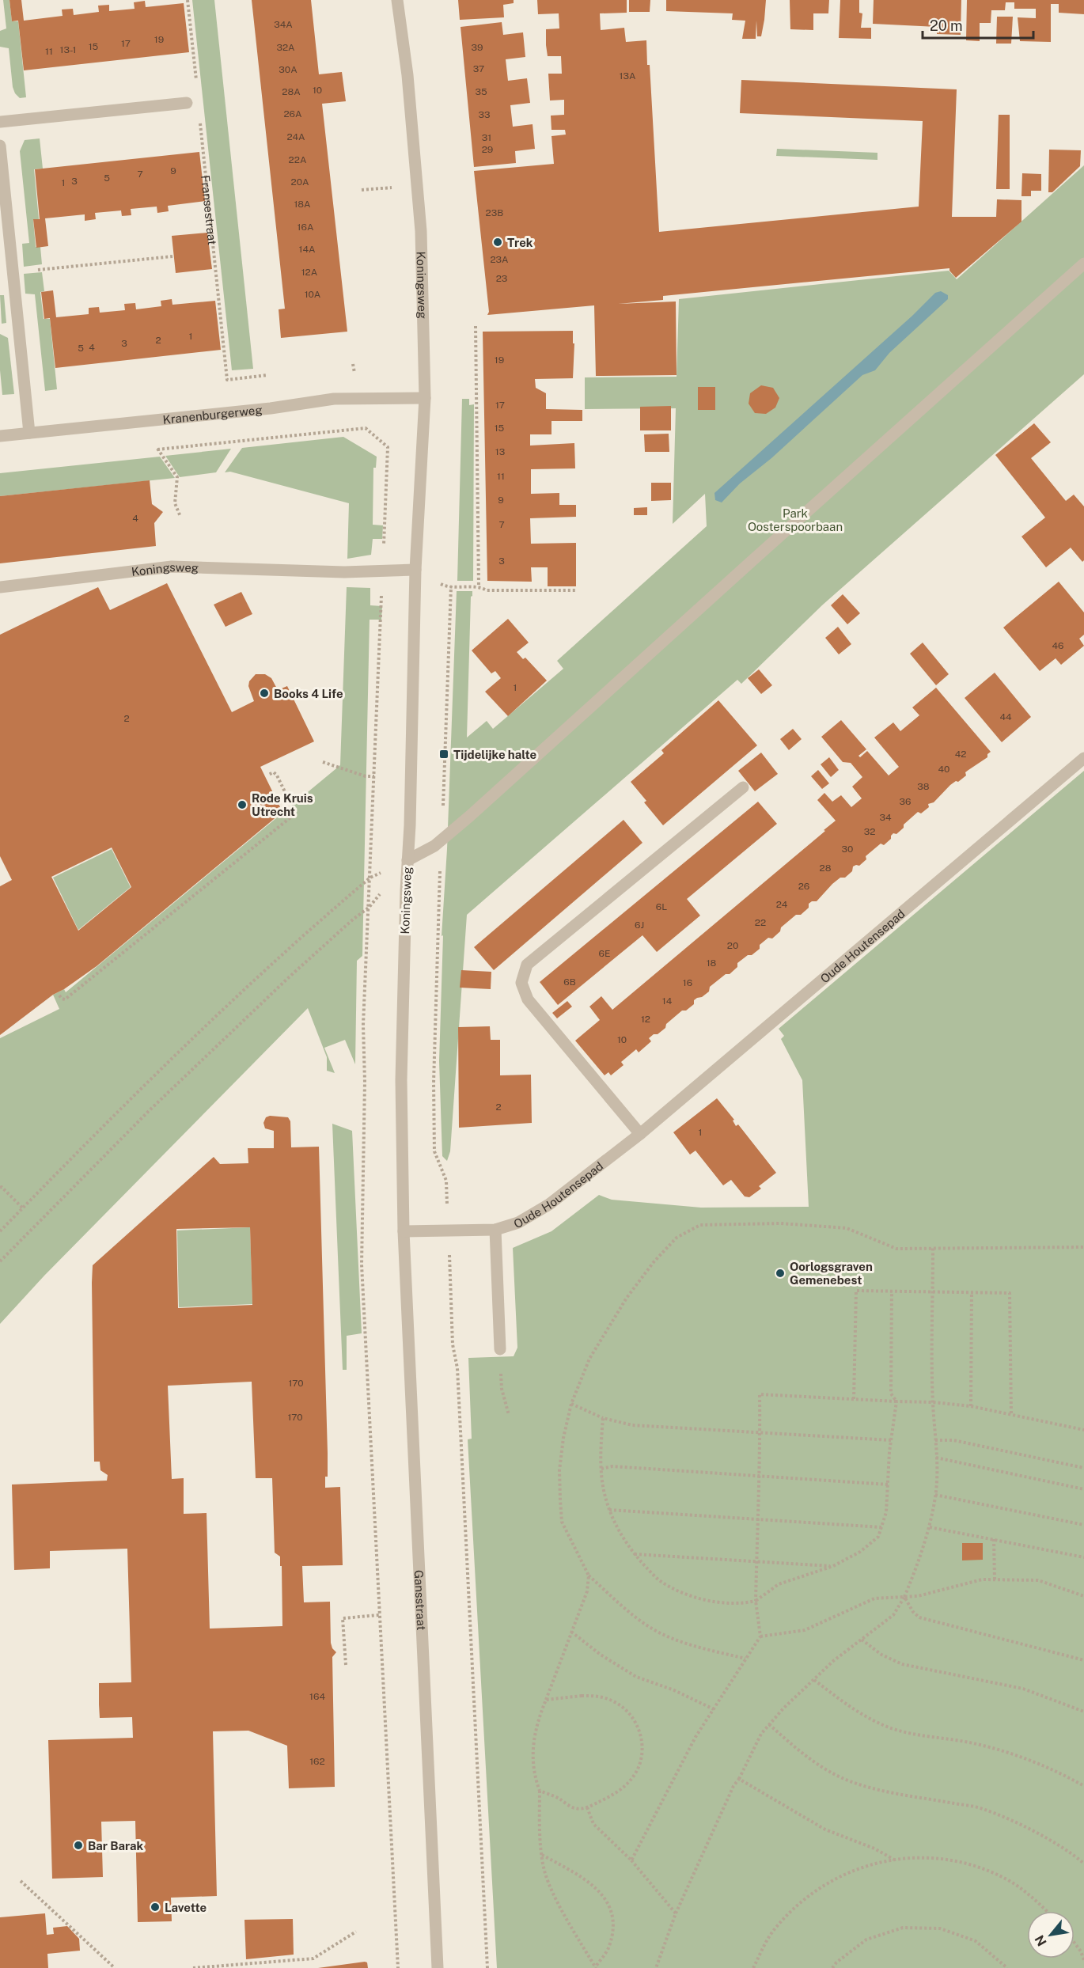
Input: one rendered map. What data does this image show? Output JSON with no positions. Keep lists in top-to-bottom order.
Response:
{
  "streets": {
    "street": [
      "Koningsweg",
      "Kranenburgerweg",
      "Oude Houtensepad",
      "Gansstraat"
    ],
    "path": ["Fransestraat"]
  },
  "crossings": [
    ["Koningsweg", "Kranenburgerweg"],
    ["Koningsweg", "Oude Houtensepad"],
    ["Koningsweg", "Gansstraat"],
    ["Oude Houtensepad", "Gansstraat"]
  ],
  "parks": ["Park Oosterspoorbaan"],
  "places": {
    "other": [
      "Trek",
      "Books 4 Life",
      "Rode Kruis Utrecht",
      "Oorlogsgraven Gemenebest",
      "Bar Barak",
      "Lavette"
    ],
    "transit": ["Tijdelijke halte"]
  },
  "house_numbers": [
    "34A",
    "19",
    "17",
    "15",
    "32A",
    "39",
    "13-1",
    "11",
    "37",
    "30A",
    "13A",
    "10",
    "28A",
    "35",
    "26A",
    "33",
    "24A",
    "31",
    "29",
    "22A",
    "9",
    "7",
    "5",
    "3",
    "20A",
    "1",
    "18A",
    "23B",
    "16A",
    "14A",
    "23A",
    "12A",
    "23",
    "10A",
    "1",
    "2",
    "3",
    "4",
    "5",
    "19",
    "17",
    "15",
    "13",
    "11",
    "9",
    "4",
    "7",
    "3",
    "46",
    "1",
    "44",
    "2",
    "42",
    "40",
    "38",
    "36",
    "34",
    "32",
    "30",
    "28",
    "26",
    "24",
    "6L",
    "22",
    "6J",
    "20",
    "6E",
    "18",
    "6B",
    "16",
    "14",
    "12",
    "10",
    "2",
    "1",
    "170",
    "170",
    "164",
    "162"
  ],
  "scale_bar": "20 m",
  "north": "bottom left"
}
